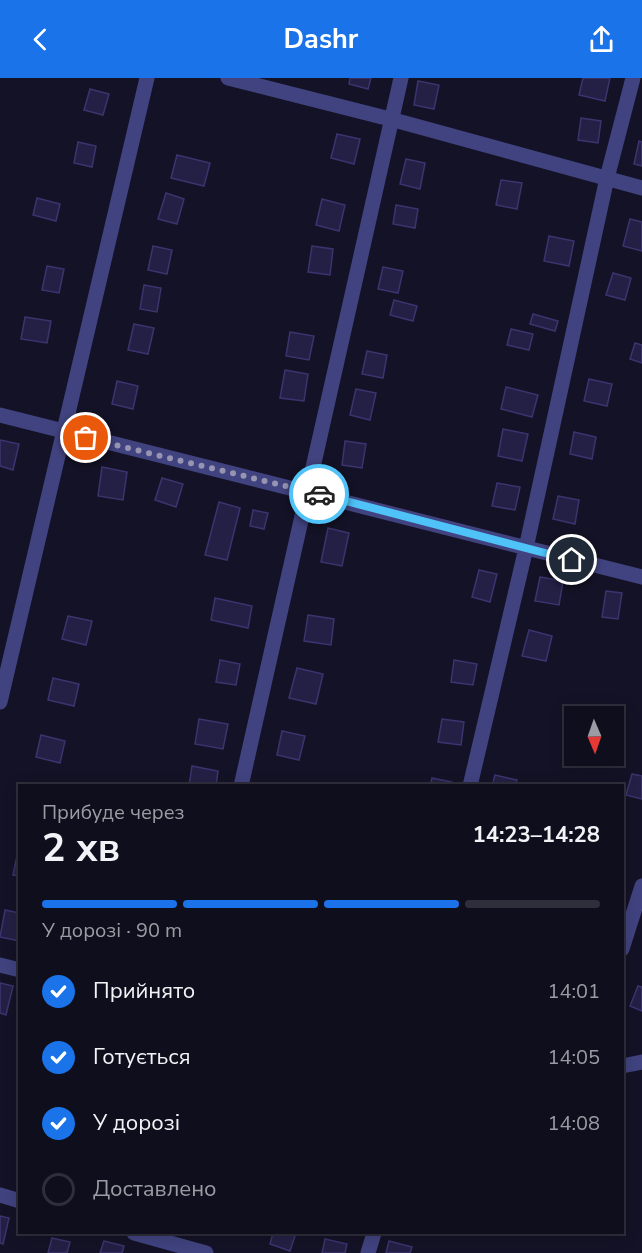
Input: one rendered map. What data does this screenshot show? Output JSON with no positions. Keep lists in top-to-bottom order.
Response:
{
  "north": "bottom",
  "page": {
    "header": "Dashr",
    "heading": ["2 хв", "Прибуде через", "14:23–14:28"],
    "bar": "У дорозі · 90 m",
    "list": [
      ["Прийнято", "14:01"],
      ["Готується", "14:05"],
      ["У дорозі", "14:08"],
      "Доставлено"
    ]
  }
}
